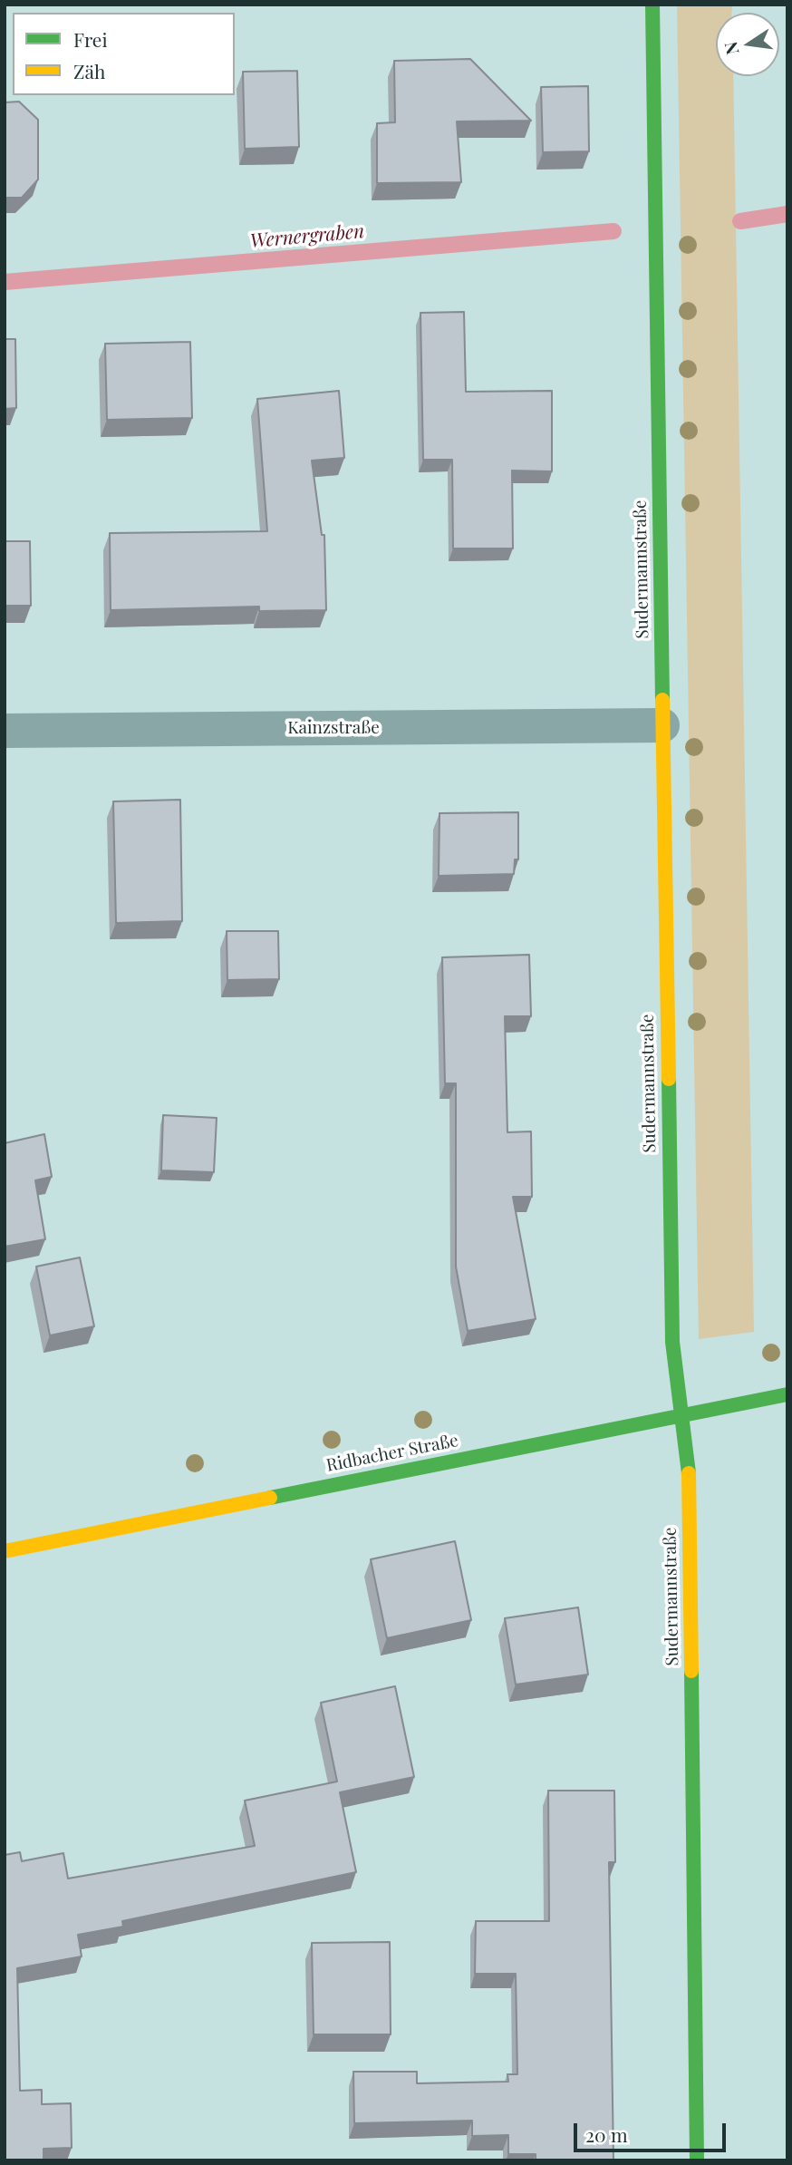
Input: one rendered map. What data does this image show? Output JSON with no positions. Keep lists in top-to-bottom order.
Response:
{
  "streets": {
    "street": ["Sudermannstraße", "Kainzstraße", "Ridbacher Straße"]
  },
  "crossings": [
    ["Sudermannstraße", "Kainzstraße"],
    ["Sudermannstraße", "Ridbacher Straße"]
  ],
  "water": ["Wernergraben"],
  "legend": ["Frei", "Zäh"],
  "scale_bar": "20 m",
  "north": "left"
}
